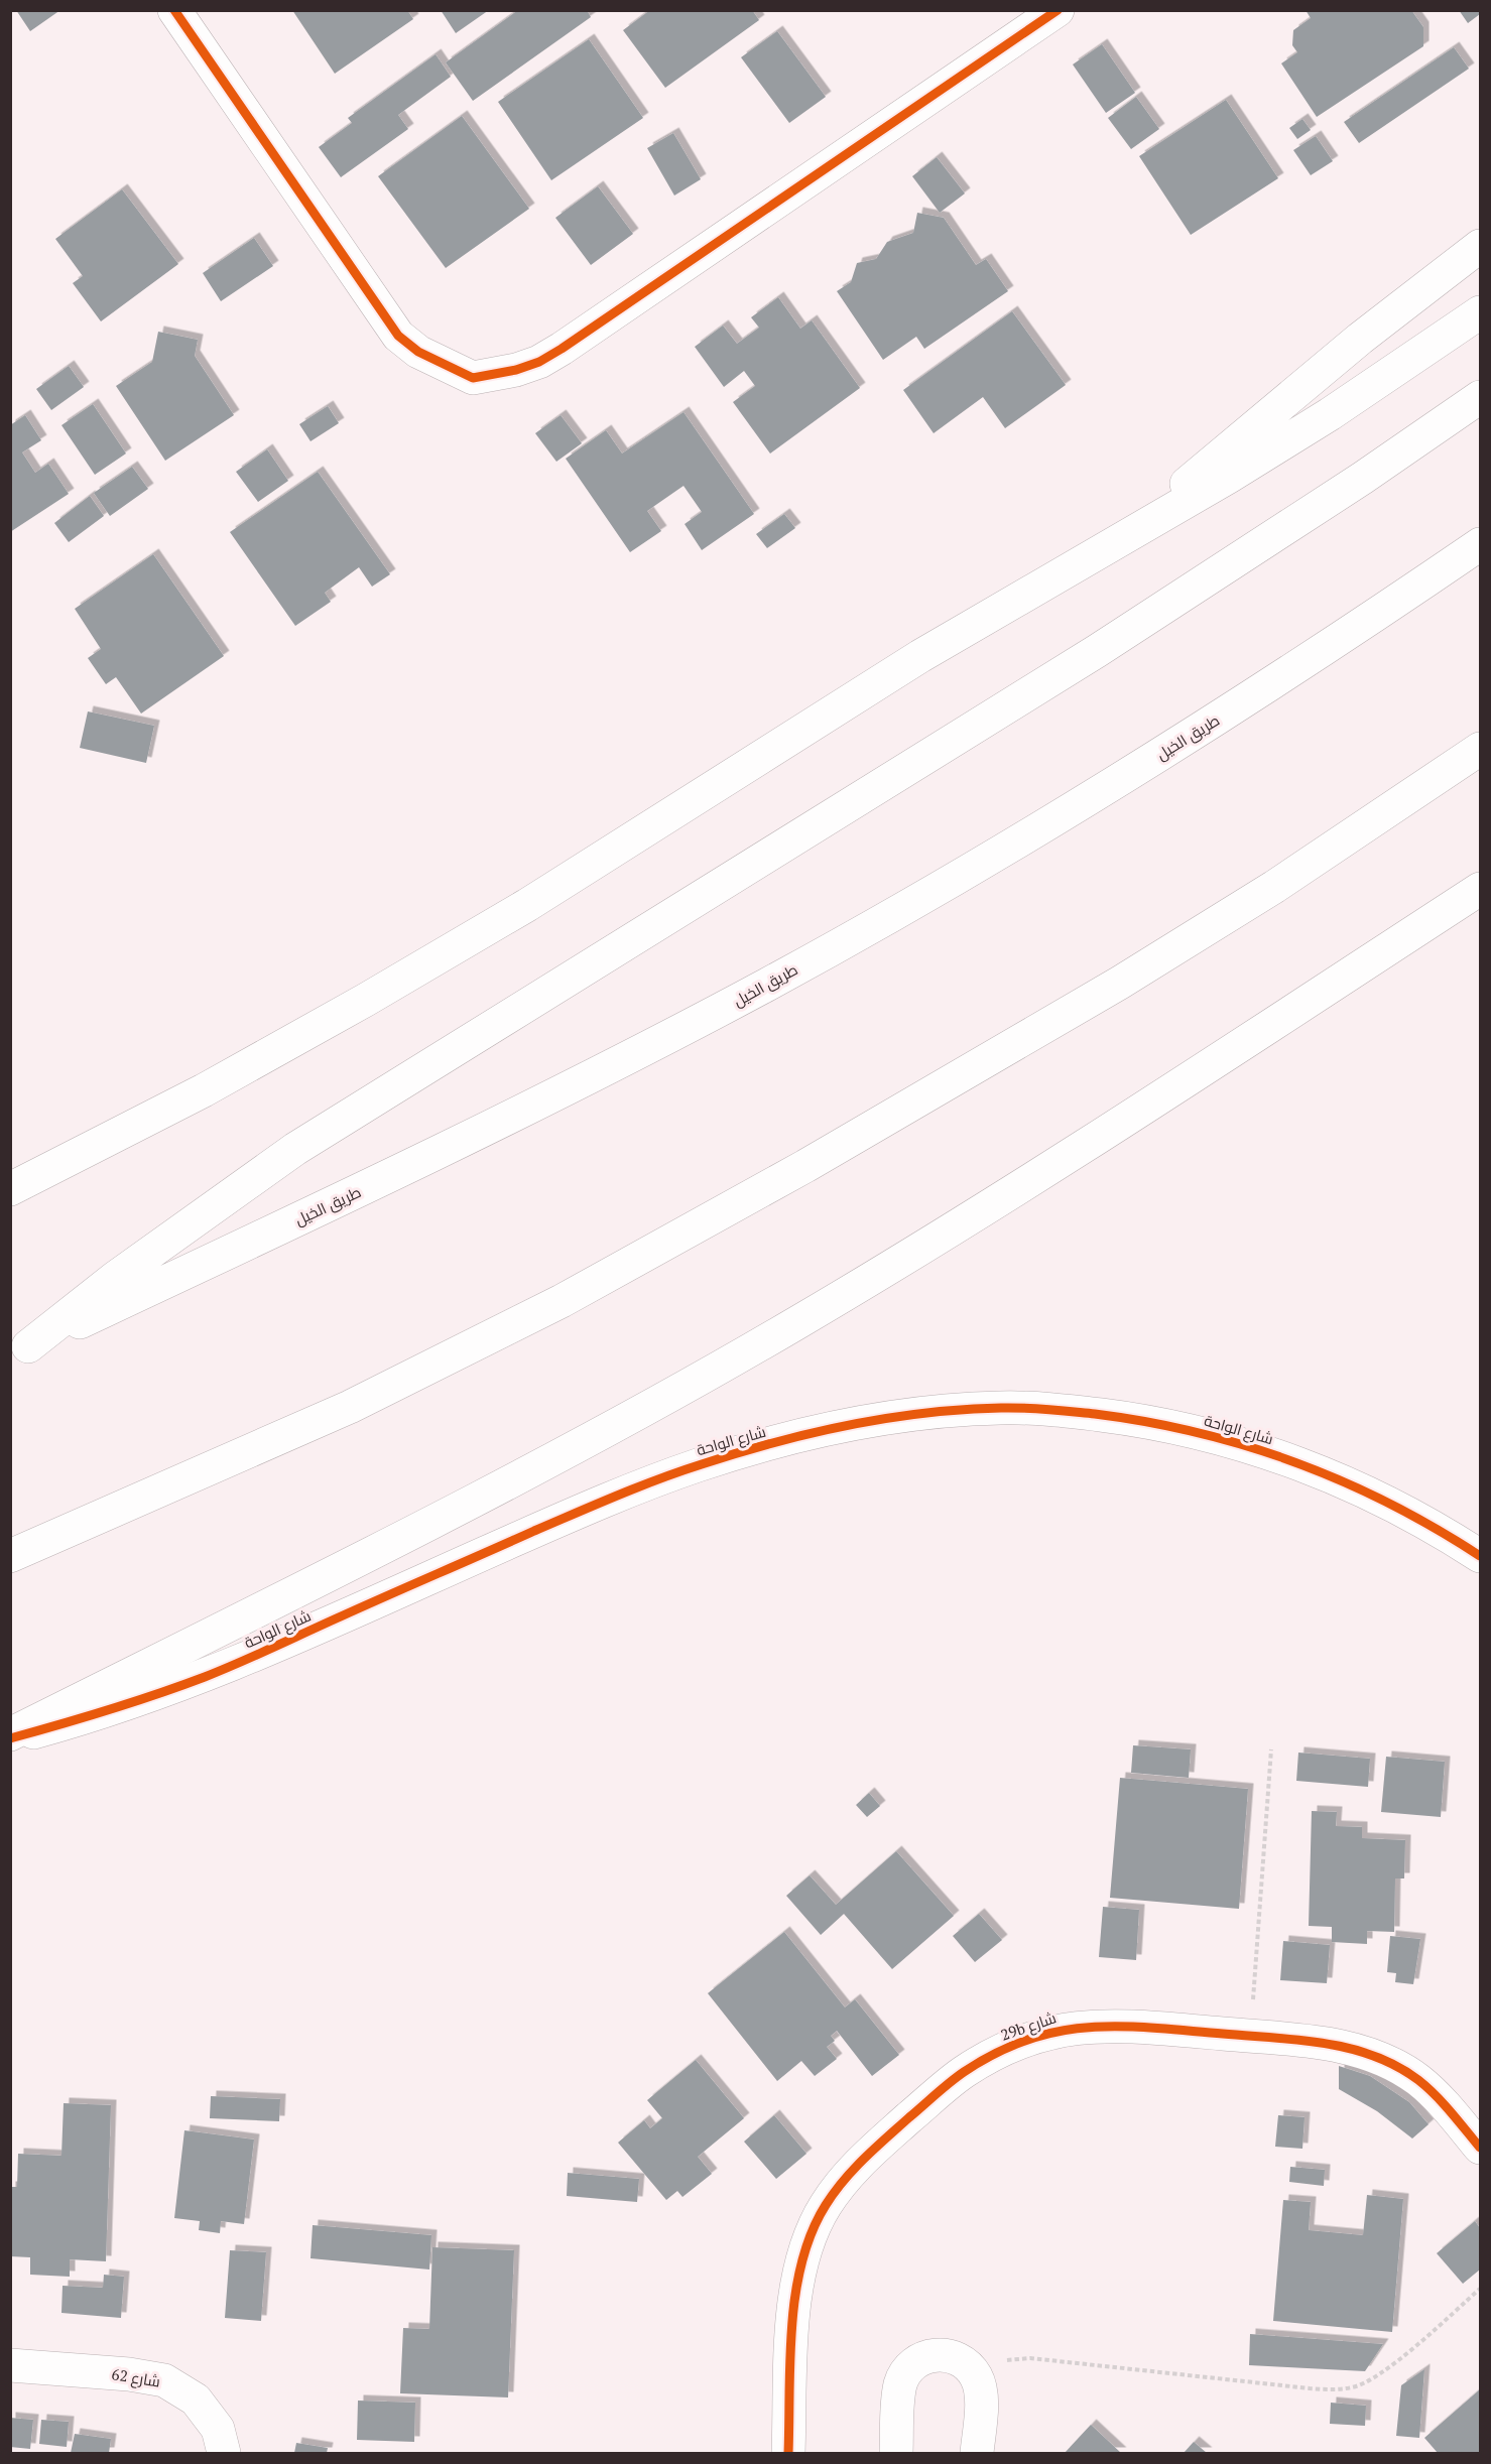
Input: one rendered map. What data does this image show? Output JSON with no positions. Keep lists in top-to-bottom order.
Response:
{
  "streets": {
    "main road": [
      "طريق الخيل",
      "شارع الواحة",
      "29b شارع",
      "شارع 62"
    ]
  }
}
